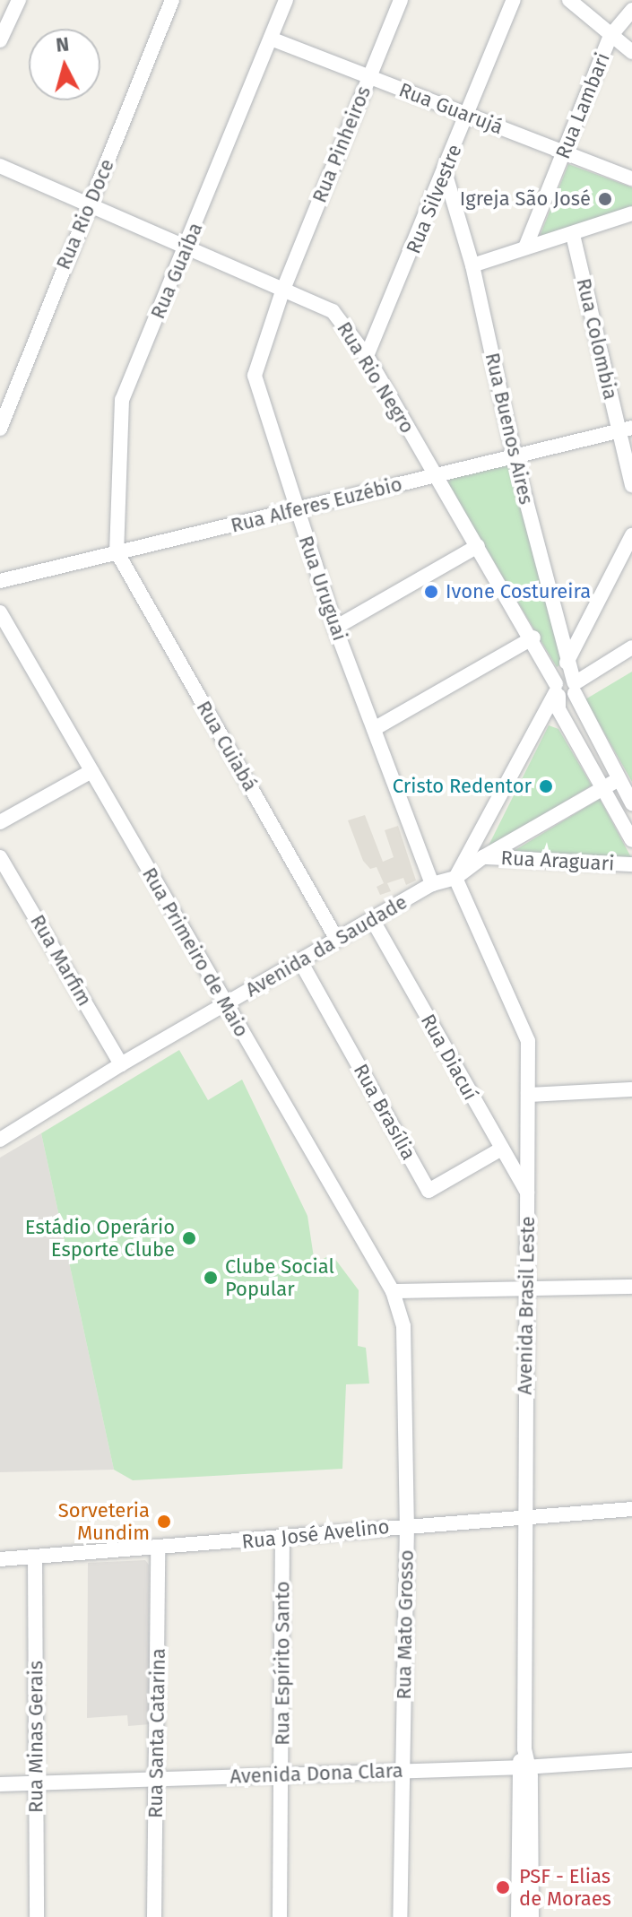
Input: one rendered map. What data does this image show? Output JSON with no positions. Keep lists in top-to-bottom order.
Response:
{
  "streets": {
    "street": [
      "Rua Lambari",
      "Rua Guarujá",
      "Rua Pinheiros",
      "Rua Silvestre",
      "Rua Rio Doce",
      "Rua Guaíba",
      "Rua Colombia",
      "Rua Rio Negro",
      "Rua Buenos Aires",
      "Rua Alferes Euzébio",
      "Rua Uruguai",
      "Rua Cuiabá",
      "Rua Araguari",
      "Avenida da Saudade",
      "Rua Primeiro de Maio",
      "Rua Marfim",
      "Rua Diacuí",
      "Rua Brasília",
      "Avenida Brasil Leste",
      "Rua José Avelino",
      "Rua Mato Grosso",
      "Rua Espírito Santo",
      "Rua Santa Catarina",
      "Rua Minas Gerais",
      "Avenida Dona Clara"
    ]
  },
  "crossings": [
    ["Rua Lambari", "Rua Guarujá"],
    ["Rua Guarujá", "Rua Pinheiros"],
    ["Rua Guarujá", "Rua Silvestre"],
    ["Rua Guarujá", "Rua Guaíba"],
    ["Rua Pinheiros", "Rua Rio Negro"],
    ["Rua Pinheiros", "Rua Uruguai"],
    ["Rua Silvestre", "Rua Rio Negro"],
    ["Rua Silvestre", "Rua Buenos Aires"],
    ["Rua Rio Doce", "Rua Rio Negro"],
    ["Rua Guaíba", "Rua Rio Negro"],
    ["Rua Guaíba", "Rua Alferes Euzébio"],
    ["Rua Guaíba", "Rua Cuiabá"],
    ["Rua Colombia", "Rua Alferes Euzébio"],
    ["Rua Rio Negro", "Rua Alferes Euzébio"],
    ["Rua Rio Negro", "Rua Uruguai"],
    ["Rua Rio Negro", "Avenida da Saudade"],
    ["Rua Buenos Aires", "Rua Alferes Euzébio"],
    ["Rua Alferes Euzébio", "Rua Uruguai"],
    ["Rua Alferes Euzébio", "Rua Cuiabá"],
    ["Rua Uruguai", "Avenida da Saudade"],
    ["Rua Cuiabá", "Avenida da Saudade"],
    ["Rua Araguari", "Avenida da Saudade"],
    ["Avenida da Saudade", "Rua Primeiro de Maio"],
    ["Avenida da Saudade", "Rua Marfim"],
    ["Avenida da Saudade", "Rua Diacuí"],
    ["Avenida da Saudade", "Rua Brasília"],
    ["Avenida da Saudade", "Avenida Brasil Leste"],
    ["Rua Primeiro de Maio", "Rua Mato Grosso"],
    ["Rua Diacuí", "Rua Brasília"],
    ["Rua Diacuí", "Avenida Brasil Leste"],
    ["Avenida Brasil Leste", "Rua José Avelino"],
    ["Avenida Brasil Leste", "Avenida Dona Clara"],
    ["Rua José Avelino", "Rua Mato Grosso"],
    ["Rua José Avelino", "Rua Espírito Santo"],
    ["Rua José Avelino", "Rua Santa Catarina"],
    ["Rua José Avelino", "Rua Minas Gerais"],
    ["Rua Mato Grosso", "Avenida Dona Clara"],
    ["Rua Espírito Santo", "Avenida Dona Clara"],
    ["Rua Santa Catarina", "Avenida Dona Clara"],
    ["Rua Minas Gerais", "Avenida Dona Clara"]
  ],
  "places": [
    "Igreja São José",
    "Ivone Costureira",
    "Cristo Redentor",
    "Estádio Operário Esporte Clube",
    "Clube Social Popular",
    "Sorveteria Mundim",
    "PSF - Elias de Moraes"
  ],
  "north": "top"
}
